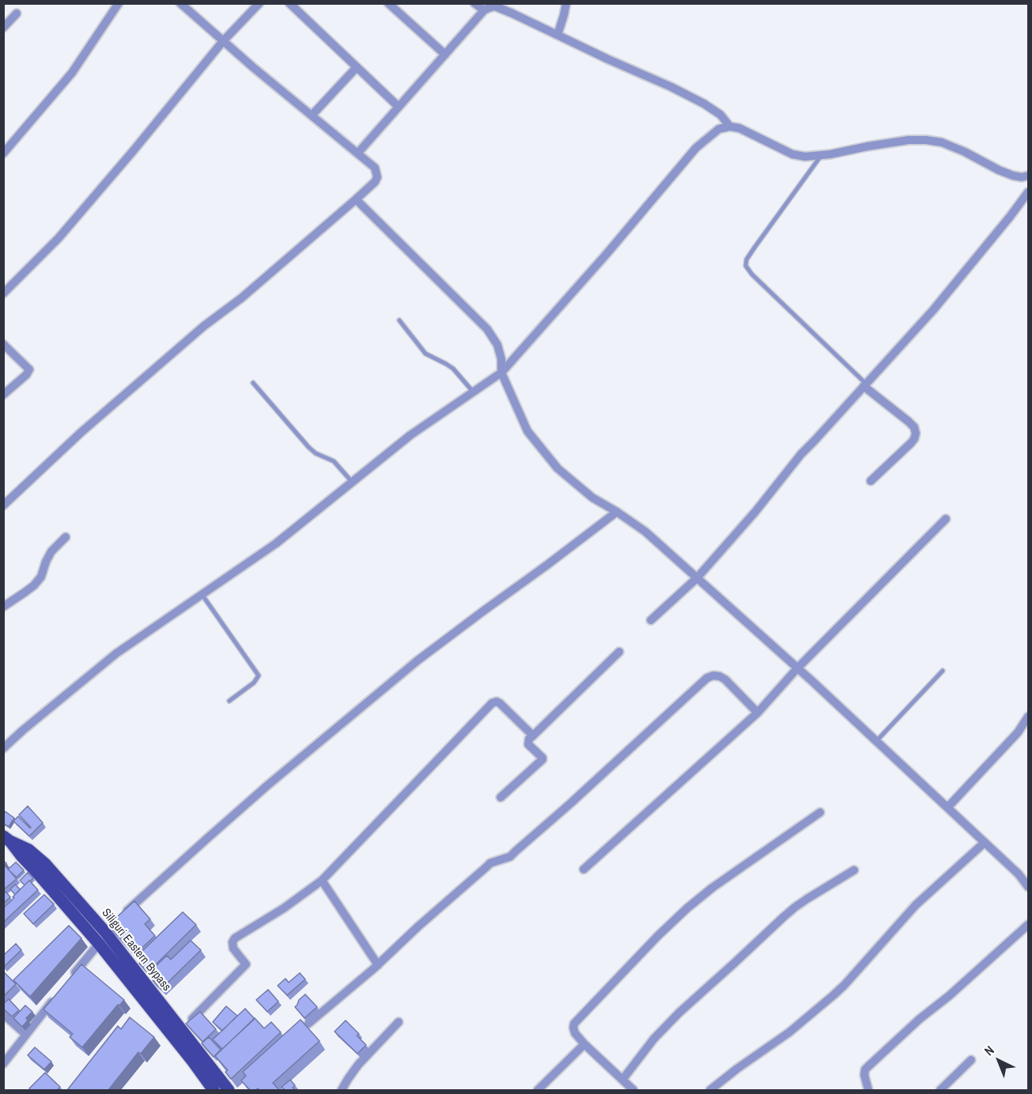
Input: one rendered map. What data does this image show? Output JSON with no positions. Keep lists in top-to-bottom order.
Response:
{
  "streets": {
    "main road": ["Siliguri Eastern Bypass"]
  },
  "north": "top left"
}
